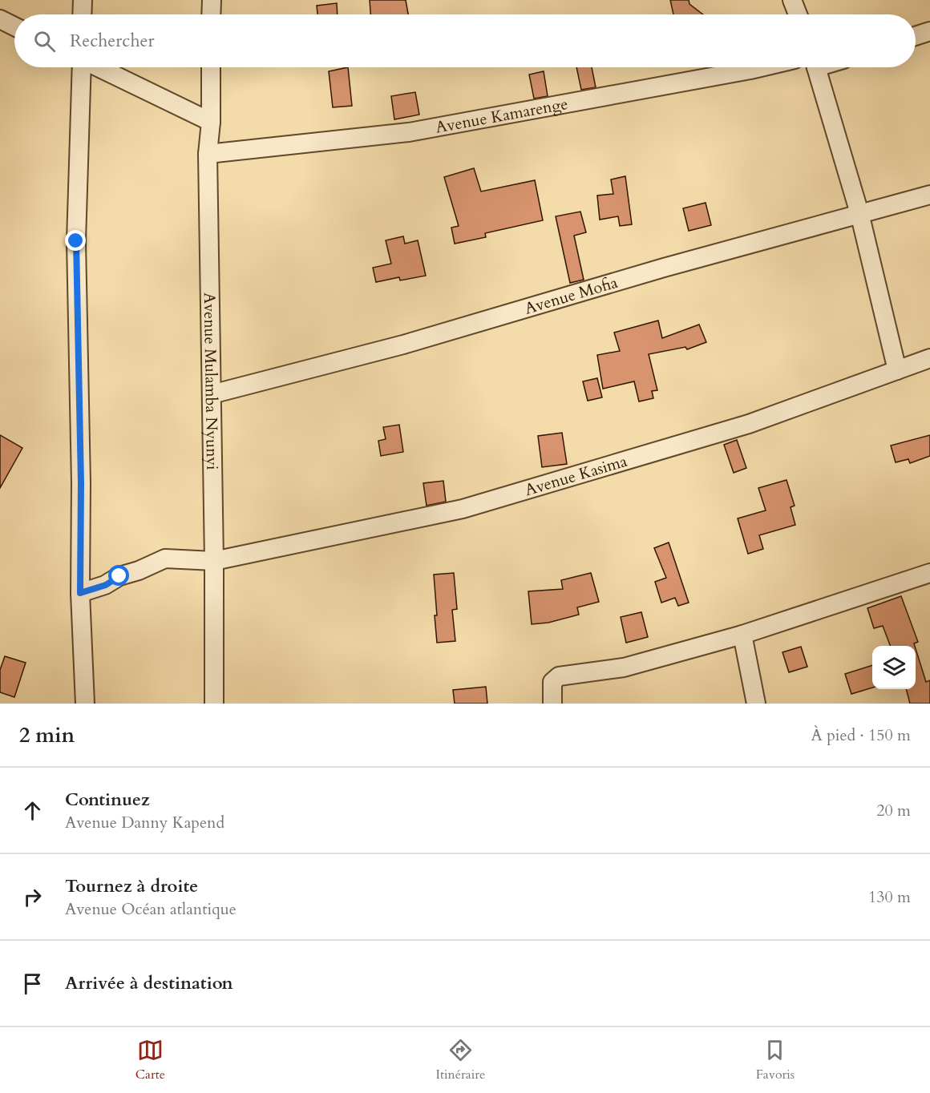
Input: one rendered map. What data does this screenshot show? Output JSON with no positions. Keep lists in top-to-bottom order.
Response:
{
  "streets": {
    "street": [
      "Avenue Kamarenge",
      "Avenue Mofia",
      "Avenue Mulamba Nyunyi",
      "Avenue Kasima"
    ]
  },
  "crossings": [
    ["Avenue Kamarenge", "Avenue Mulamba Nyunyi"],
    ["Avenue Mofia", "Avenue Mulamba Nyunyi"],
    ["Avenue Mulamba Nyunyi", "Avenue Kasima"]
  ],
  "page": {
    "search": "Rechercher",
    "heading": ["2 min", "À pied · 150 m"],
    "list": [
      ["Continuez", "Avenue Danny Kapend", "20 m"],
      ["Tournez à droite", "Avenue Océan atlantique", "130 m"],
      "Arrivée à destination"
    ],
    "nav": ["Carte", "Itinéraire", "Favoris"]
  }
}
